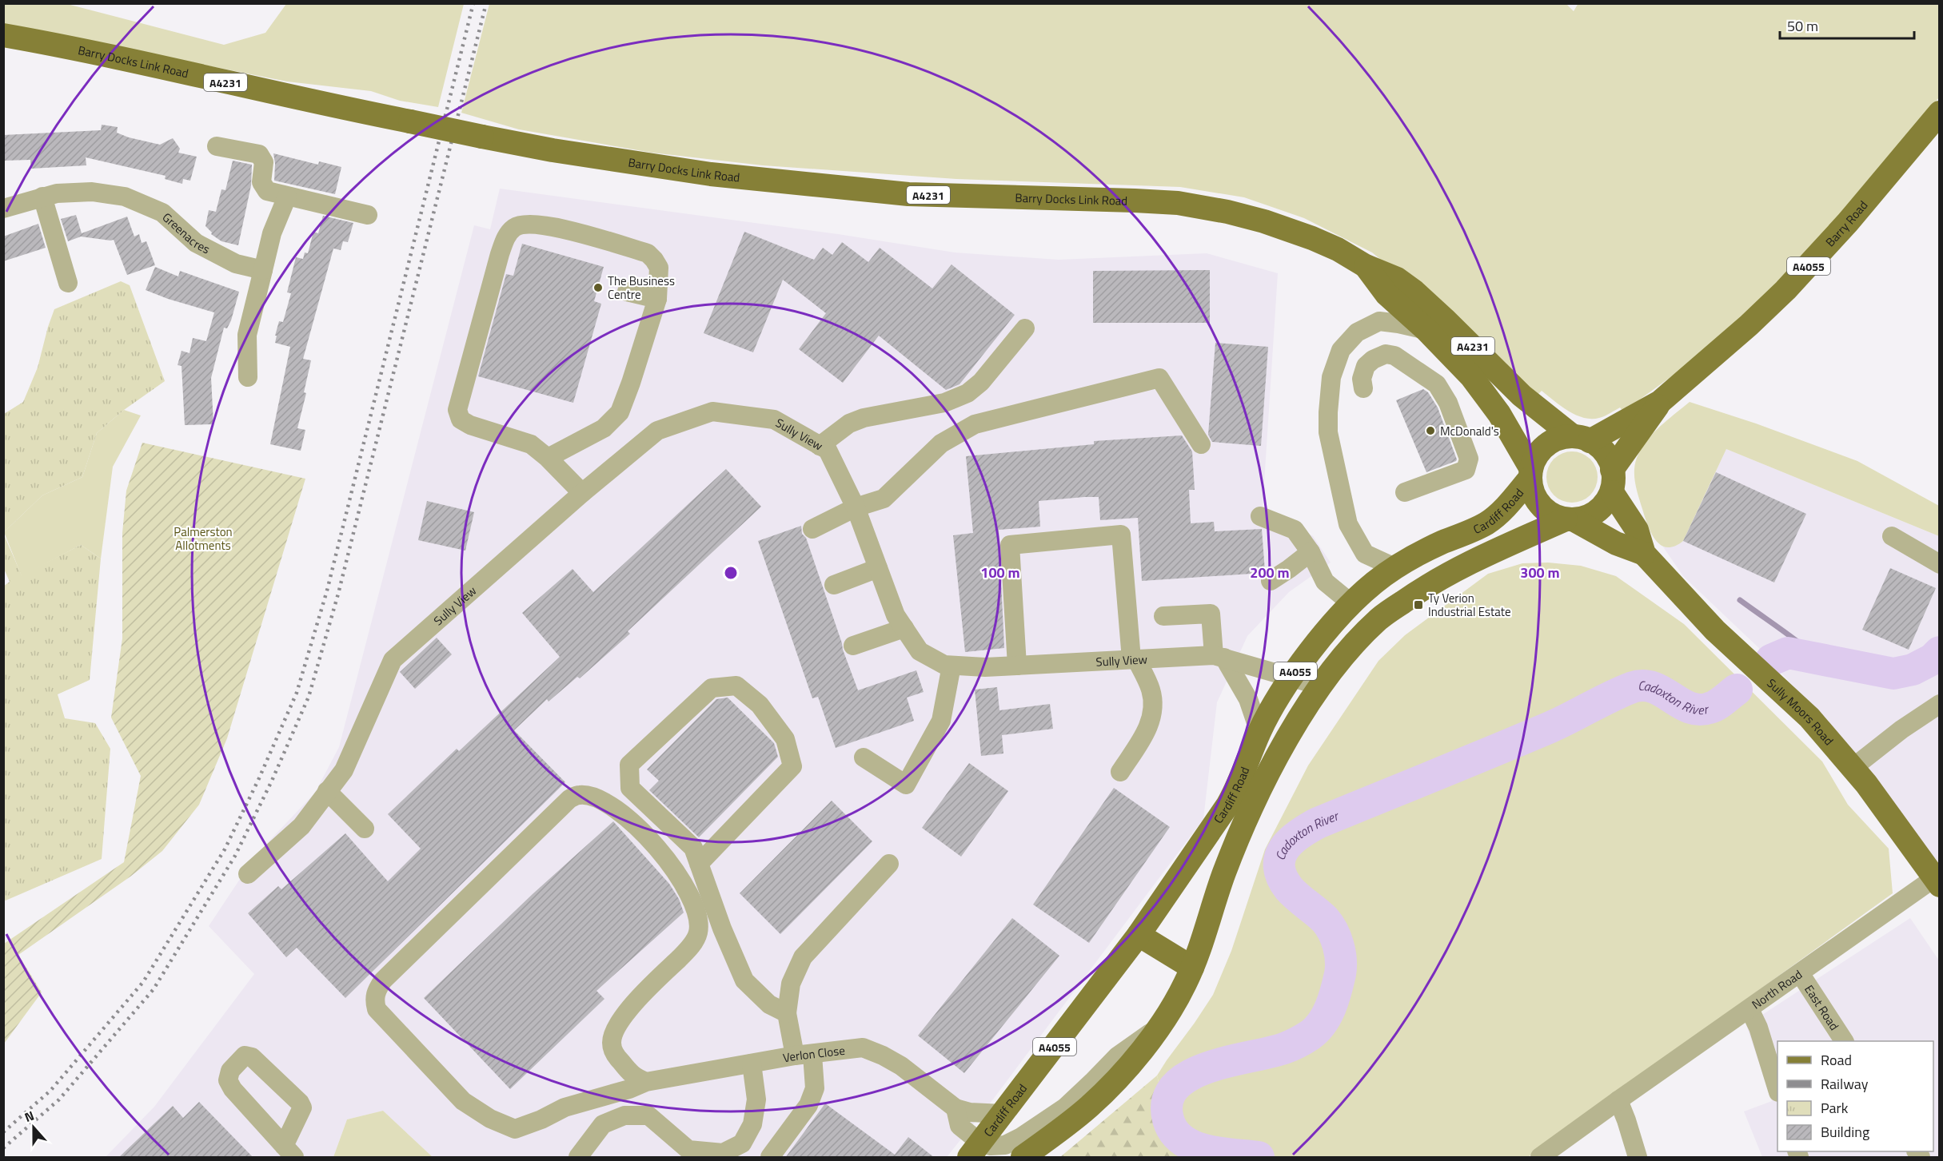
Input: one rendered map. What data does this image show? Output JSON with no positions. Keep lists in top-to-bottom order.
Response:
{
  "streets": {
    "main road": [
      "Barry Docks Link Road",
      "A4231",
      "Barry Road",
      "A4055",
      "Cardiff Road",
      "Sully Moors Road"
    ],
    "street": [
      "Greenacres",
      "Sully View",
      "North Road",
      "East Road",
      "Verlon Close"
    ]
  },
  "crossings": [
    ["Barry Docks Link Road", "Barry Road"],
    ["Barry Docks Link Road", "Cardiff Road"],
    ["Barry Docks Link Road", "Sully Moors Road"],
    ["Barry Road", "Cardiff Road"],
    ["Barry Road", "Sully Moors Road"],
    ["Sully View", "Cardiff Road"],
    ["Cardiff Road", "Sully Moors Road"],
    ["Cardiff Road", "Verlon Close"],
    ["Sully Moors Road", "North Road"],
    ["North Road", "East Road"]
  ],
  "water": ["Cadoxton River"],
  "parks": ["Palmerston Allotments"],
  "places": {
    "other": ["The Business Centre", "McDonald's"],
    "transit": ["Ty Verion Industrial Estate"]
  },
  "legend": [
    "Road",
    "Railway",
    "Park",
    "Building"
  ],
  "scale_bar": "50 m",
  "north": "top",
  "rings": ["100 m", "200 m", "300 m"]
}
